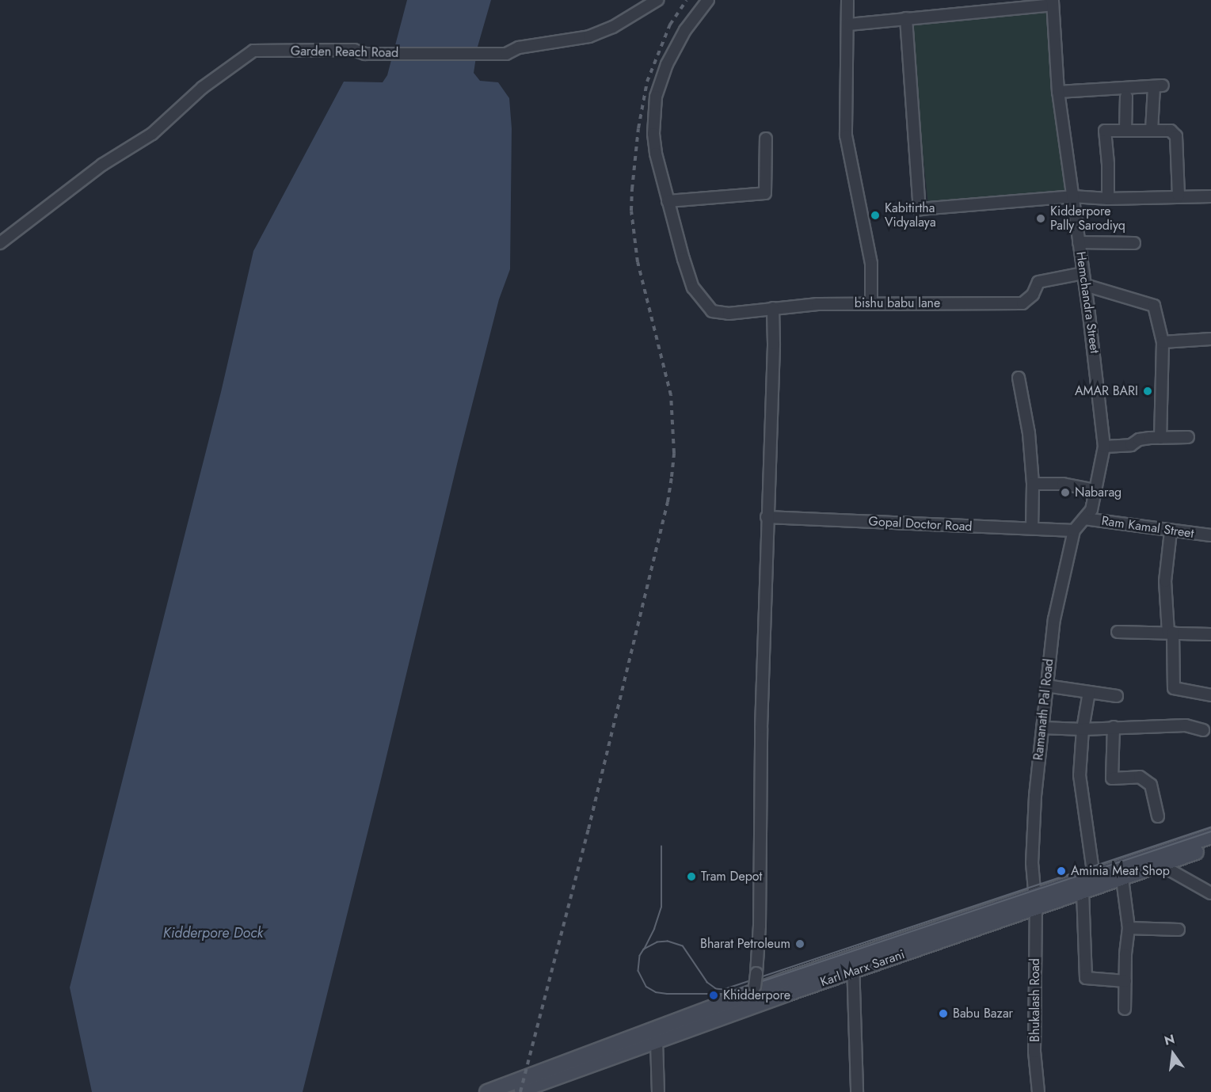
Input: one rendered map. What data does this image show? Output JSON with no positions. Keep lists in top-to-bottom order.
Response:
{
  "streets": {
    "main road": ["Karl Marx Sarani"],
    "street": [
      "Garden Reach Road",
      "Hemchandra Street",
      "bishu babu lane",
      "Gopal Doctor Road",
      "Ram Kamal Street",
      "Ramanath Pal Road",
      "Bhukalash Road"
    ]
  },
  "crossings": [
    ["Hemchandra Street", "bishu babu lane"],
    ["Hemchandra Street", "Ram Kamal Street"],
    ["Hemchandra Street", "Ramanath Pal Road"],
    ["Gopal Doctor Road", "Ramanath Pal Road"],
    ["Ram Kamal Street", "Ramanath Pal Road"],
    ["Ramanath Pal Road", "Karl Marx Sarani"],
    ["Ramanath Pal Road", "Bhukalash Road"],
    ["Karl Marx Sarani", "Bhukalash Road"]
  ],
  "water": ["Kidderpore Dock"],
  "places": [
    "Kabitirtha Vidyalaya",
    "Kidderpore Pally Sarodiyq",
    "AMAR BARI",
    "Nabarag",
    "Aminia Meat Shop",
    "Tram Depot",
    "Bharat Petroleum",
    "Khidderpore",
    "Babu Bazar"
  ],
  "north": "top"
}
